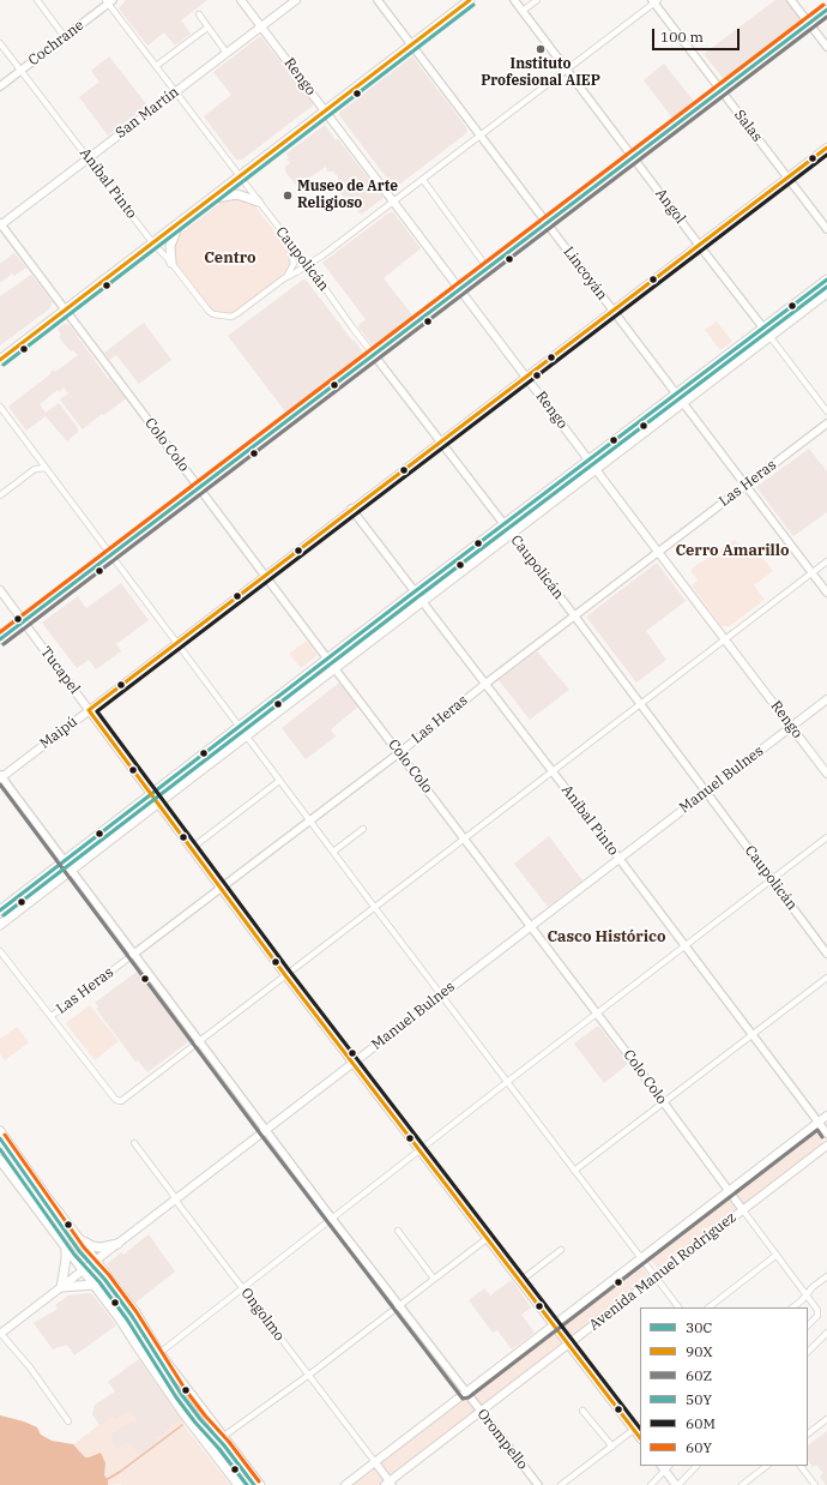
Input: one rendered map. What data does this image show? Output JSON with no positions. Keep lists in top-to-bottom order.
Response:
{
  "streets": {
    "main road": [
      "Rengo",
      "San Martín",
      "Tucapel",
      "Maipú",
      "Manuel Bulnes",
      "Avenida Manuel Rodríguez"
    ],
    "street": [
      "Cochrane",
      "Salas",
      "Aníbal Pinto",
      "Angol",
      "Caupolicán",
      "Lincoyán",
      "Colo Colo",
      "Las Heras",
      "Ongolmo",
      "Orompello"
    ]
  },
  "crossings": [
    ["Cochrane", "Aníbal Pinto"],
    ["Cochrane", "Caupolicán"],
    ["Rengo", "San Martín"],
    ["Rengo", "Las Heras"],
    ["Rengo", "Maipú"],
    ["Rengo", "Manuel Bulnes"],
    ["San Martín", "Aníbal Pinto"],
    ["San Martín", "Caupolicán"],
    ["San Martín", "Colo Colo"],
    ["Salas", "Maipú"],
    ["Aníbal Pinto", "Caupolicán"],
    ["Aníbal Pinto", "Las Heras"],
    ["Aníbal Pinto", "Maipú"],
    ["Aníbal Pinto", "Manuel Bulnes"],
    ["Aníbal Pinto", "Avenida Manuel Rodríguez"],
    ["Angol", "Maipú"],
    ["Caupolicán", "Las Heras"],
    ["Caupolicán", "Maipú"],
    ["Caupolicán", "Manuel Bulnes"],
    ["Lincoyán", "Las Heras"],
    ["Lincoyán", "Maipú"],
    ["Colo Colo", "Las Heras"],
    ["Colo Colo", "Maipú"],
    ["Colo Colo", "Manuel Bulnes"],
    ["Colo Colo", "Avenida Manuel Rodríguez"],
    ["Las Heras", "Tucapel"],
    ["Las Heras", "Orompello"],
    ["Tucapel", "Maipú"],
    ["Tucapel", "Manuel Bulnes"],
    ["Tucapel", "Avenida Manuel Rodríguez"],
    ["Maipú", "Orompello"],
    ["Manuel Bulnes", "Ongolmo"],
    ["Manuel Bulnes", "Orompello"],
    ["Avenida Manuel Rodríguez", "Ongolmo"],
    ["Avenida Manuel Rodríguez", "Orompello"]
  ],
  "districts": ["Centro", "Cerro Amarillo", "Casco Histórico"],
  "places": ["Instituto Profesional AIEP", "Museo de Arte Religioso"],
  "lines": [
    "transit line 90X",
    "transit line 50Y",
    "transit line 60Y",
    "transit line 30C",
    "transit line 60Z",
    "transit line 60M"
  ],
  "legend": [
    "30C",
    "90X",
    "60Z",
    "50Y",
    "60M",
    "60Y"
  ],
  "scale_bar": "100 m"
}
